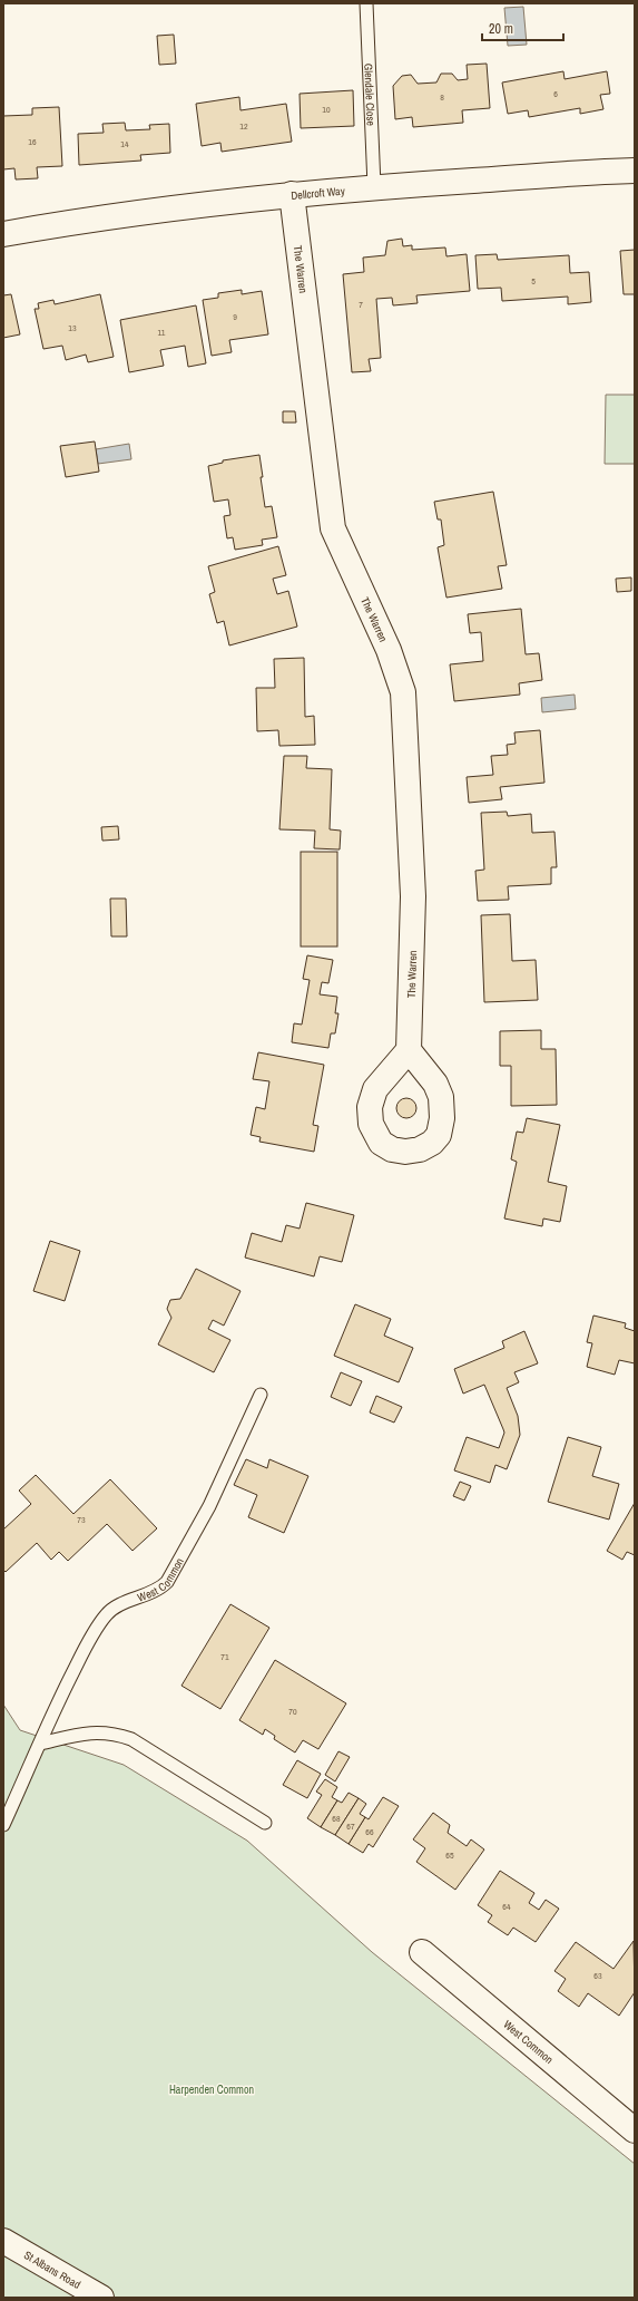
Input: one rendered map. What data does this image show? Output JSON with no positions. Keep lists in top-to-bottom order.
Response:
{
  "streets": {
    "street": [
      "Dellcroft Way",
      "The Warren",
      "West Common",
      "St Albans Road"
    ],
    "lane": ["Glendale Close"]
  },
  "crossings": [
    ["Glendale Close", "Dellcroft Way"],
    ["Dellcroft Way", "The Warren"]
  ],
  "parks": ["Harpenden Common"],
  "house_numbers": [
    "6",
    "8",
    "10",
    "12",
    "16",
    "14",
    "5",
    "7",
    "9",
    "13",
    "11",
    "73",
    "71",
    "70",
    "68",
    "67",
    "66",
    "65",
    "64",
    "63"
  ],
  "scale_bar": "20 m"
}
